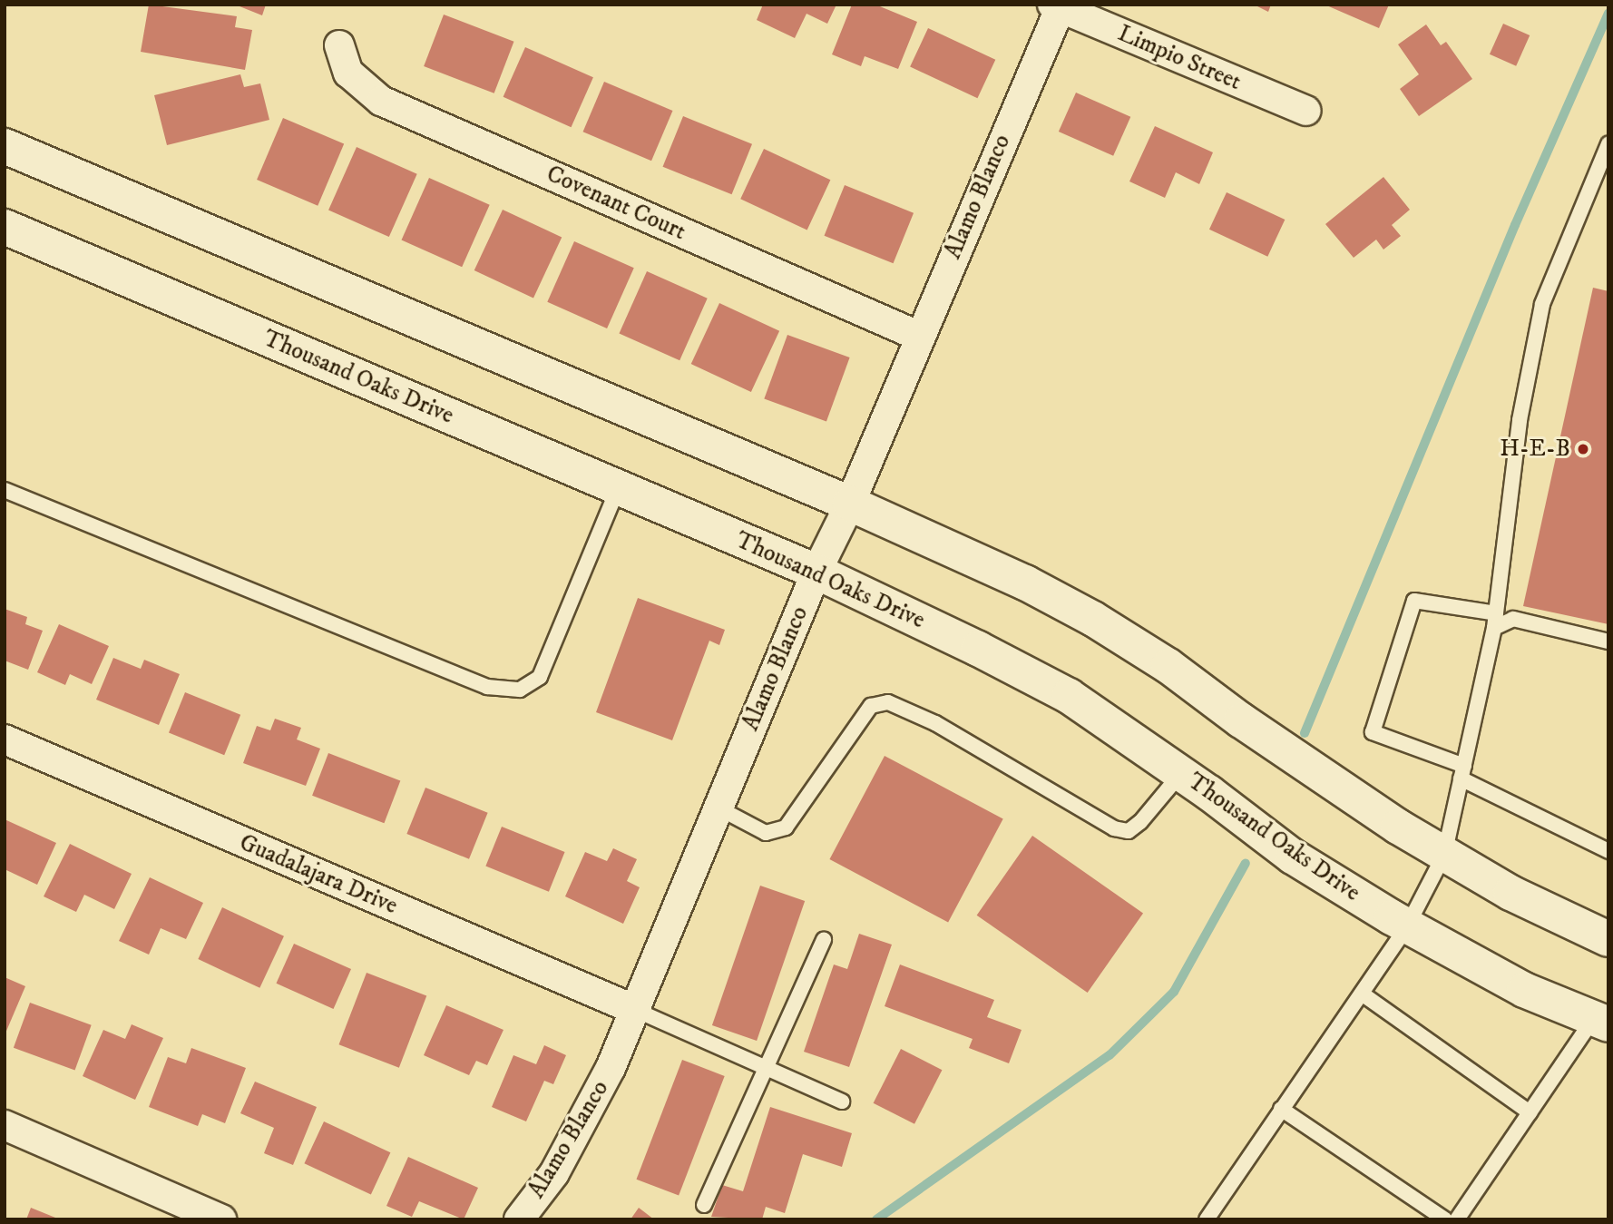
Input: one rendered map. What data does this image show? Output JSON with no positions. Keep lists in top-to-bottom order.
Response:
{
  "streets": {
    "main road": ["Thousand Oaks Drive"],
    "street": [
      "Limpio Street",
      "Alamo Blanco",
      "Covenant Court",
      "Guadalajara Drive"
    ]
  },
  "crossings": [
    ["Limpio Street", "Alamo Blanco"],
    ["Alamo Blanco", "Covenant Court"],
    ["Alamo Blanco", "Thousand Oaks Drive"],
    ["Alamo Blanco", "Guadalajara Drive"]
  ],
  "places": ["H-E-B"]
}
